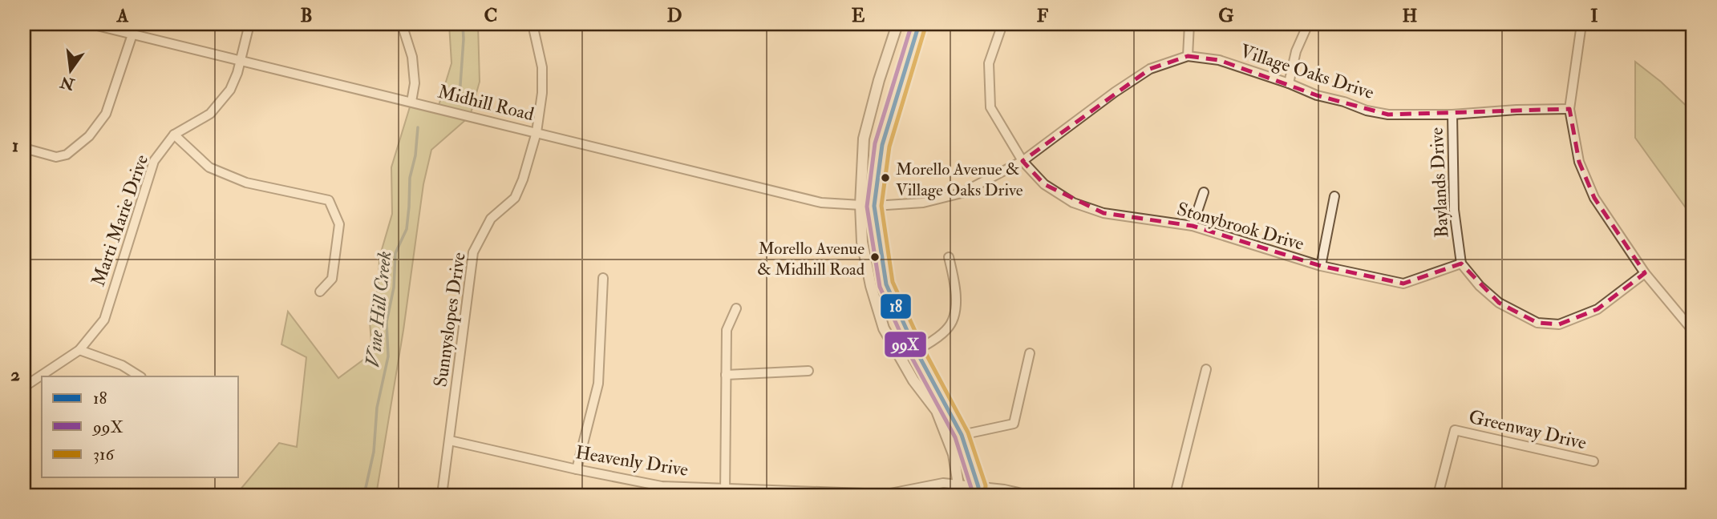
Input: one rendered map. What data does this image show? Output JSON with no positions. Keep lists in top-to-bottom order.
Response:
{
  "streets": {
    "street": [
      "Village Oaks Drive",
      "Midhill Road",
      "Baylands Drive",
      "Marti Marie Drive",
      "Stonybrook Drive",
      "Sunnyslopes Drive",
      "Greenway Drive",
      "Heavenly Drive"
    ]
  },
  "crossings": [
    ["Village Oaks Drive", "Midhill Road"],
    ["Village Oaks Drive", "Baylands Drive"],
    ["Village Oaks Drive", "Stonybrook Drive"],
    ["Midhill Road", "Marti Marie Drive"],
    ["Midhill Road", "Sunnyslopes Drive"],
    ["Baylands Drive", "Stonybrook Drive"],
    ["Sunnyslopes Drive", "Heavenly Drive"]
  ],
  "water": ["Vine Hill Creek"],
  "places": ["Morello Avenue & Village Oaks Drive", "Morello Avenue & Midhill Road"],
  "lines": ["transit line 18", "transit line 99X", "transit line 316"],
  "legend": ["18", "99X", "316"],
  "north": "bottom",
  "grid": {
    "columns": [
      "A",
      "B",
      "C",
      "D",
      "E",
      "F",
      "G",
      "H",
      "I"
    ],
    "rows": ["1", "2"]
  }
}
